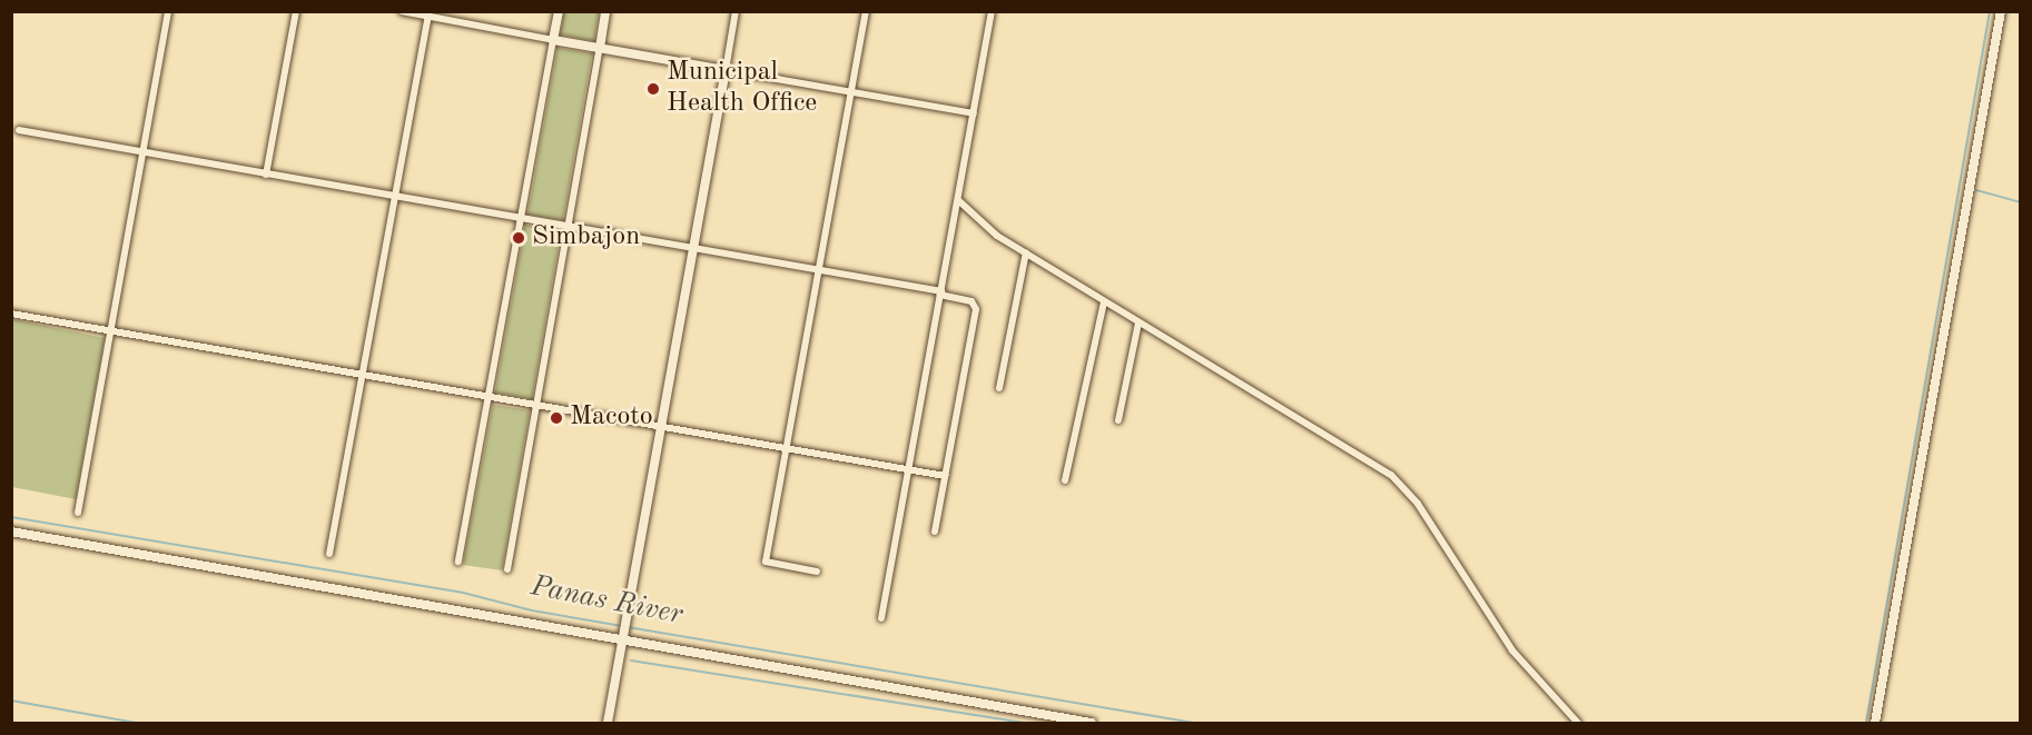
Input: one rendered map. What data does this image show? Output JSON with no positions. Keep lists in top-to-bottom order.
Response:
{
  "water": ["Panas River"],
  "places": ["Municipal Health Office", "Simbajon", "Macoto"]
}
